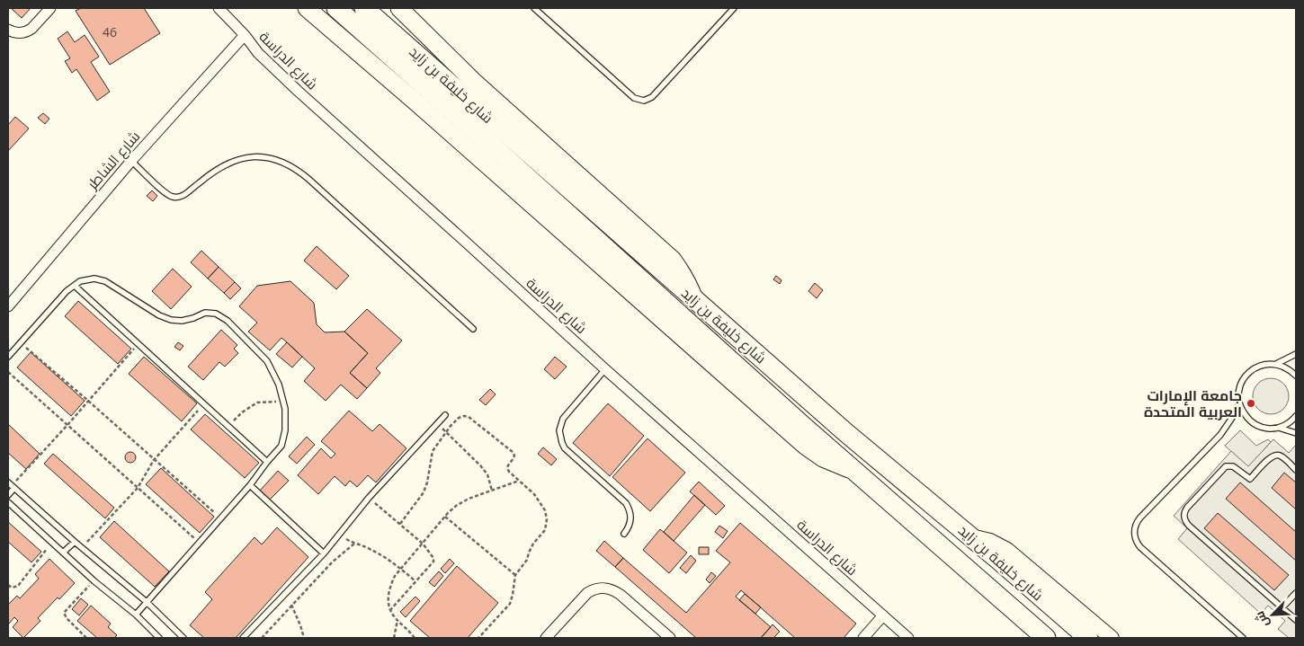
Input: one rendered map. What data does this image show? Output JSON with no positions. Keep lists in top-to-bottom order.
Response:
{
  "streets": {
    "highway": ["شارع خليفة بن زايد"],
    "street": ["شارع الدراسة", "شارع الشاطر"]
  },
  "crossings": [
    ["شارع الدراسة", "شارع الشاطر"]
  ],
  "places": ["جامعة الإمارات العربية المتحدة"],
  "house_numbers": ["46"],
  "north": "bottom left"
}
